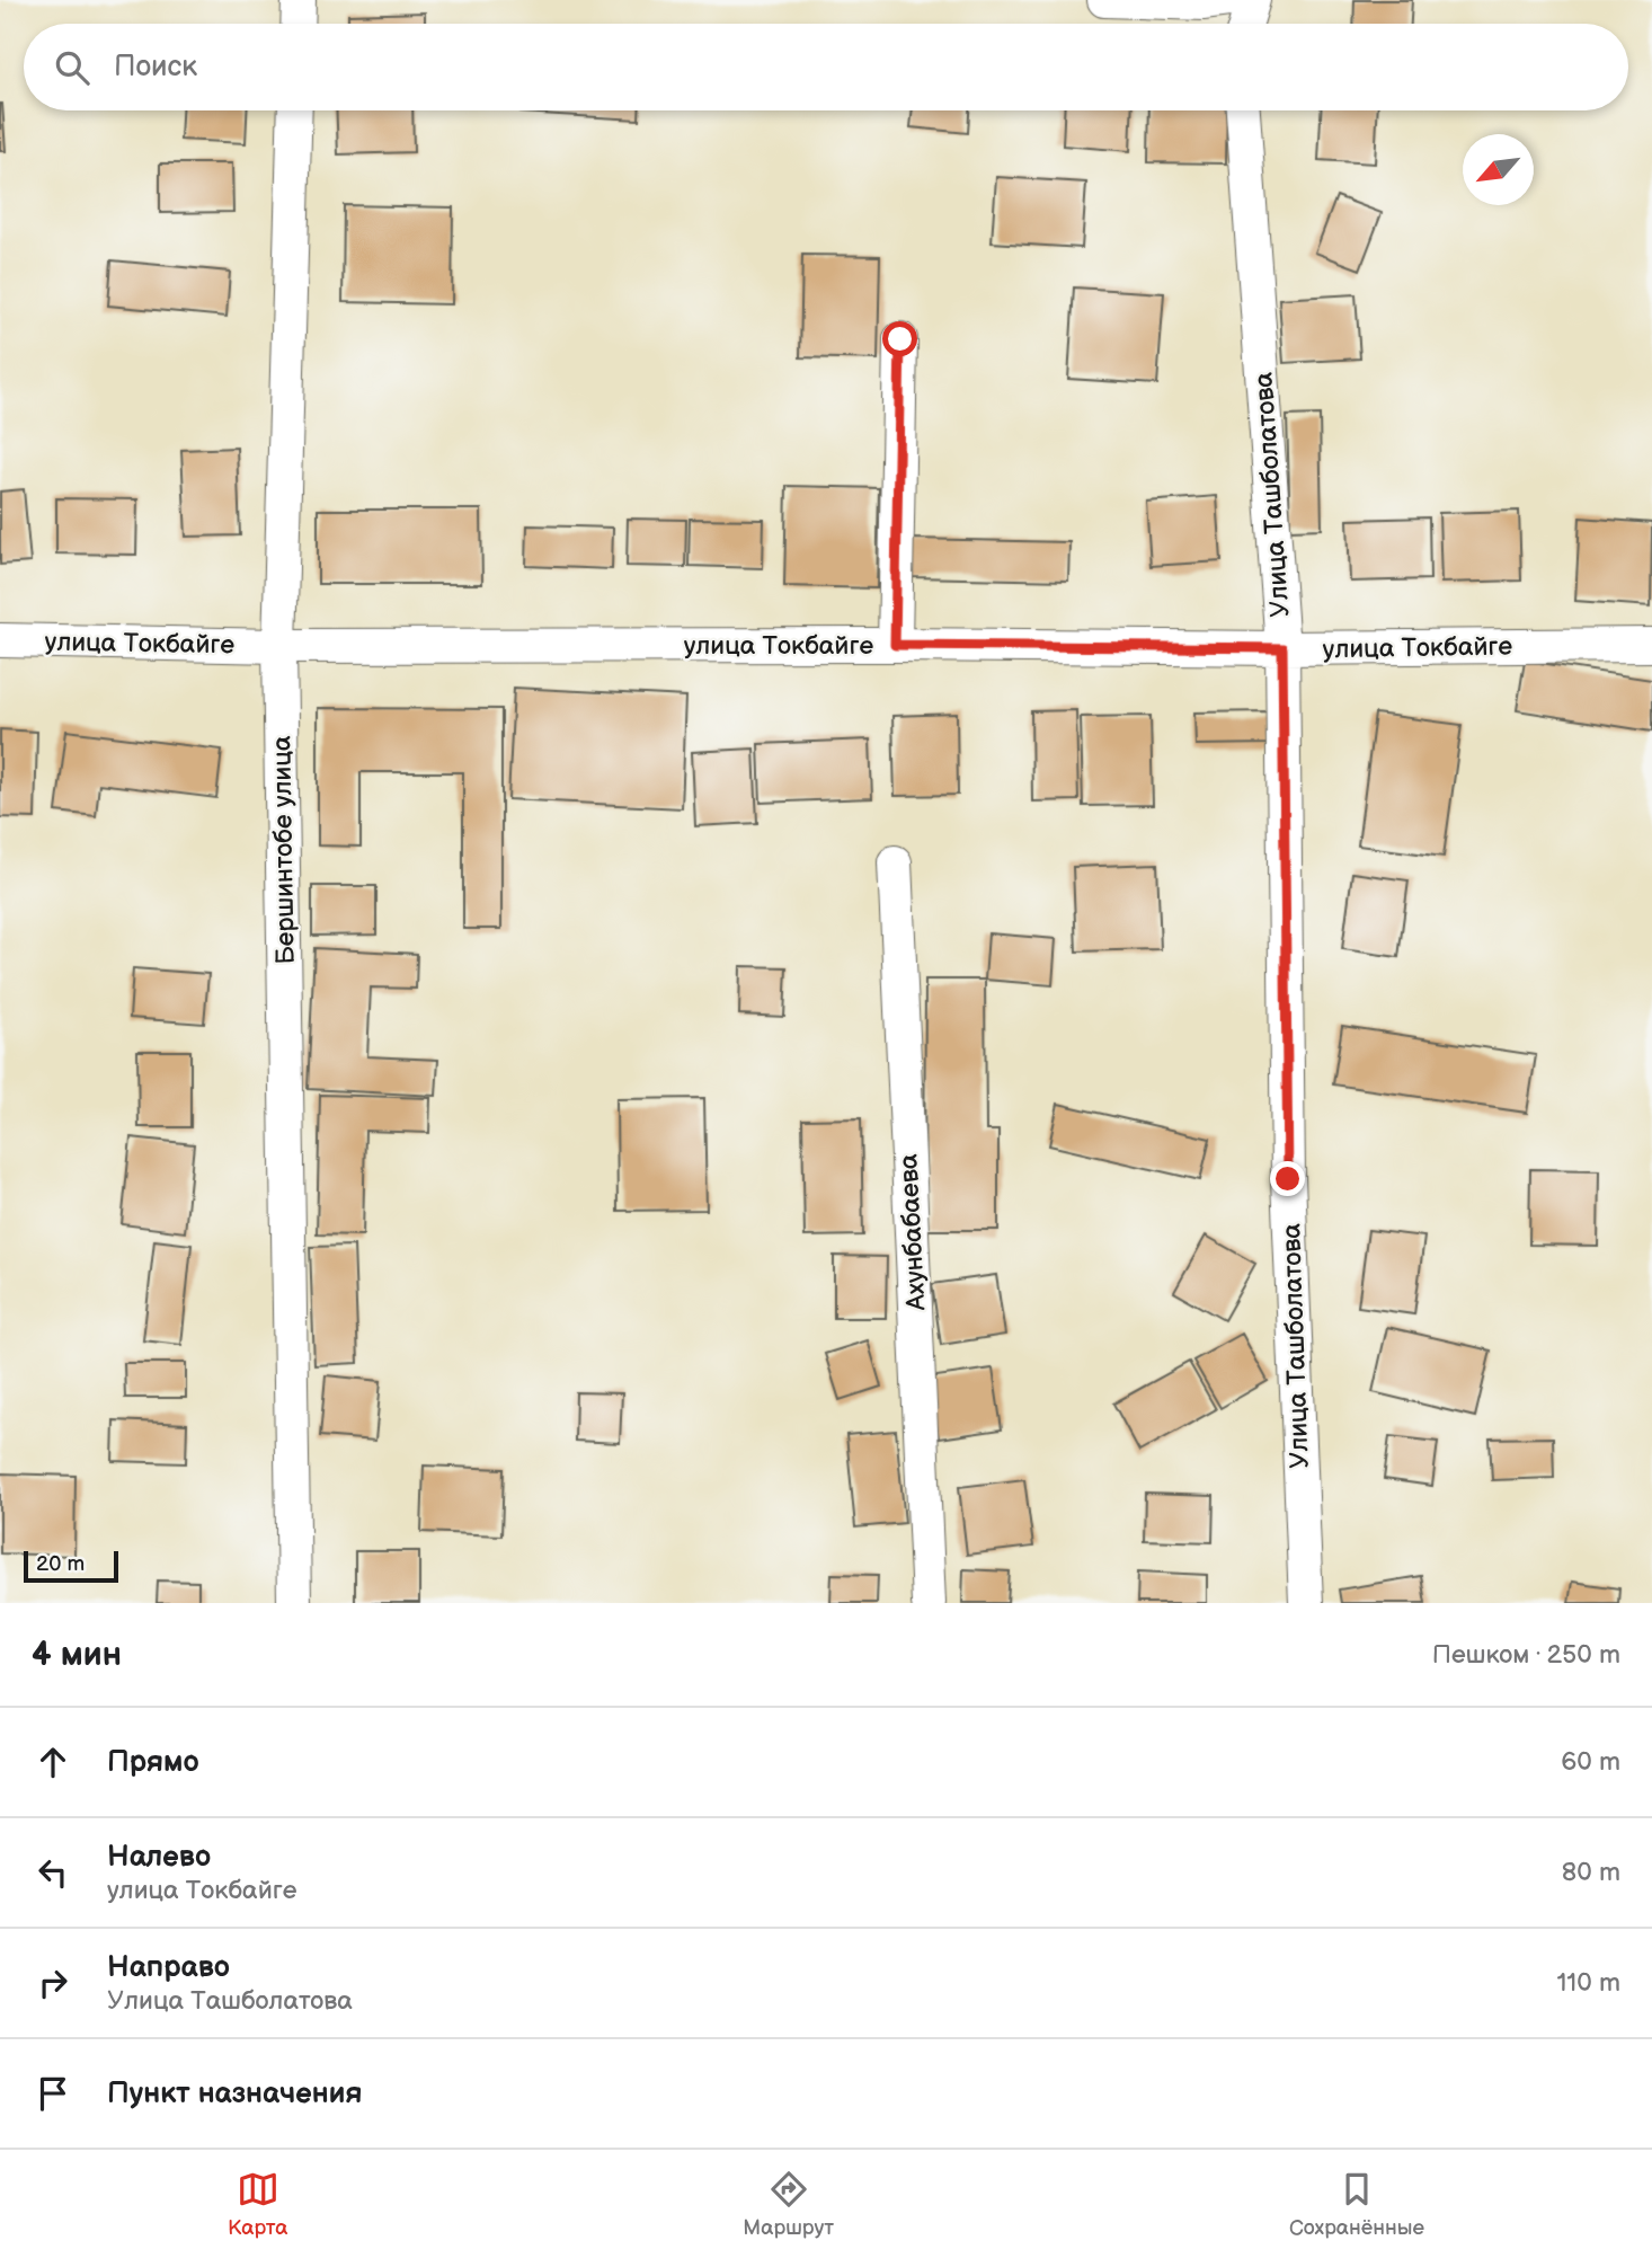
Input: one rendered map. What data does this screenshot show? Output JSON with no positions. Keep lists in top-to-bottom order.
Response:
{
  "streets": {
    "street": [
      "Улица Ташболатова",
      "улица Токбайге",
      "Бершинтобе улица",
      "Ахунбабаева"
    ]
  },
  "crossings": [
    ["Улица Ташболатова", "улица Токбайге"],
    ["улица Токбайге", "Бершинтобе улица"]
  ],
  "scale_bar": "20 m",
  "north": "bottom left",
  "page": {
    "search": "Поиск",
    "scale": "20 m",
    "heading": ["4 мин", "Пешком · 250 m"],
    "list": [
      ["Прямо", "60 m"],
      ["Налево", "улица Токбайге", "80 m"],
      ["Направо", "Улица Ташболатова", "110 m"],
      "Пункт назначения"
    ],
    "nav": ["Карта", "Маршрут", "Сохранённые"]
  }
}
